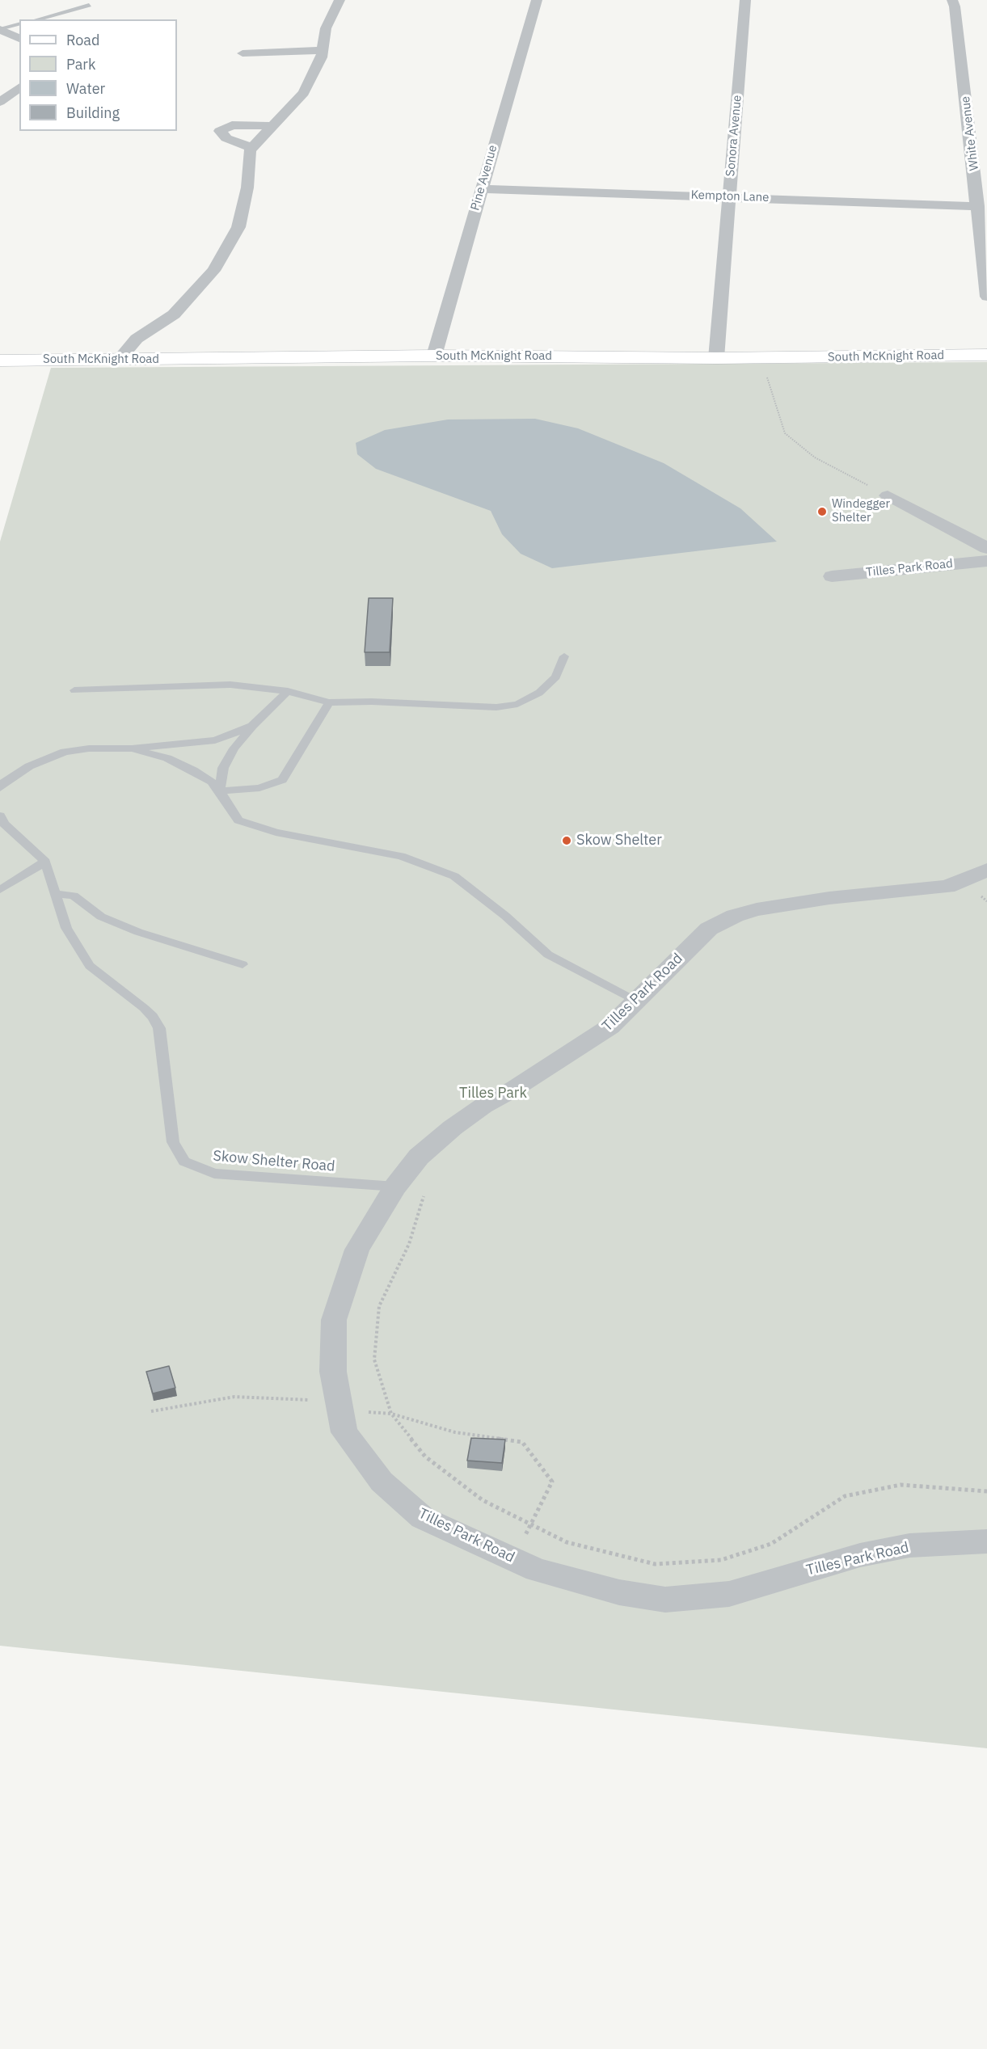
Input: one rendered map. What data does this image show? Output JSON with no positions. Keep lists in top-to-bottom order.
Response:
{
  "streets": {
    "main road": ["South McKnight Road"],
    "street": [
      "White Avenue",
      "Sonora Avenue",
      "Pine Avenue",
      "Kempton Lane",
      "Tilles Park Road"
    ],
    "lane": ["Skow Shelter Road"]
  },
  "crossings": [
    ["White Avenue", "Kempton Lane"],
    ["Sonora Avenue", "Kempton Lane"],
    ["Sonora Avenue", "South McKnight Road"],
    ["Pine Avenue", "Kempton Lane"],
    ["Pine Avenue", "South McKnight Road"],
    ["Tilles Park Road", "Skow Shelter Road"]
  ],
  "parks": ["Tilles Park"],
  "places": ["Windegger Shelter", "Skow Shelter"],
  "legend": [
    "Road",
    "Park",
    "Water",
    "Building"
  ]
}
